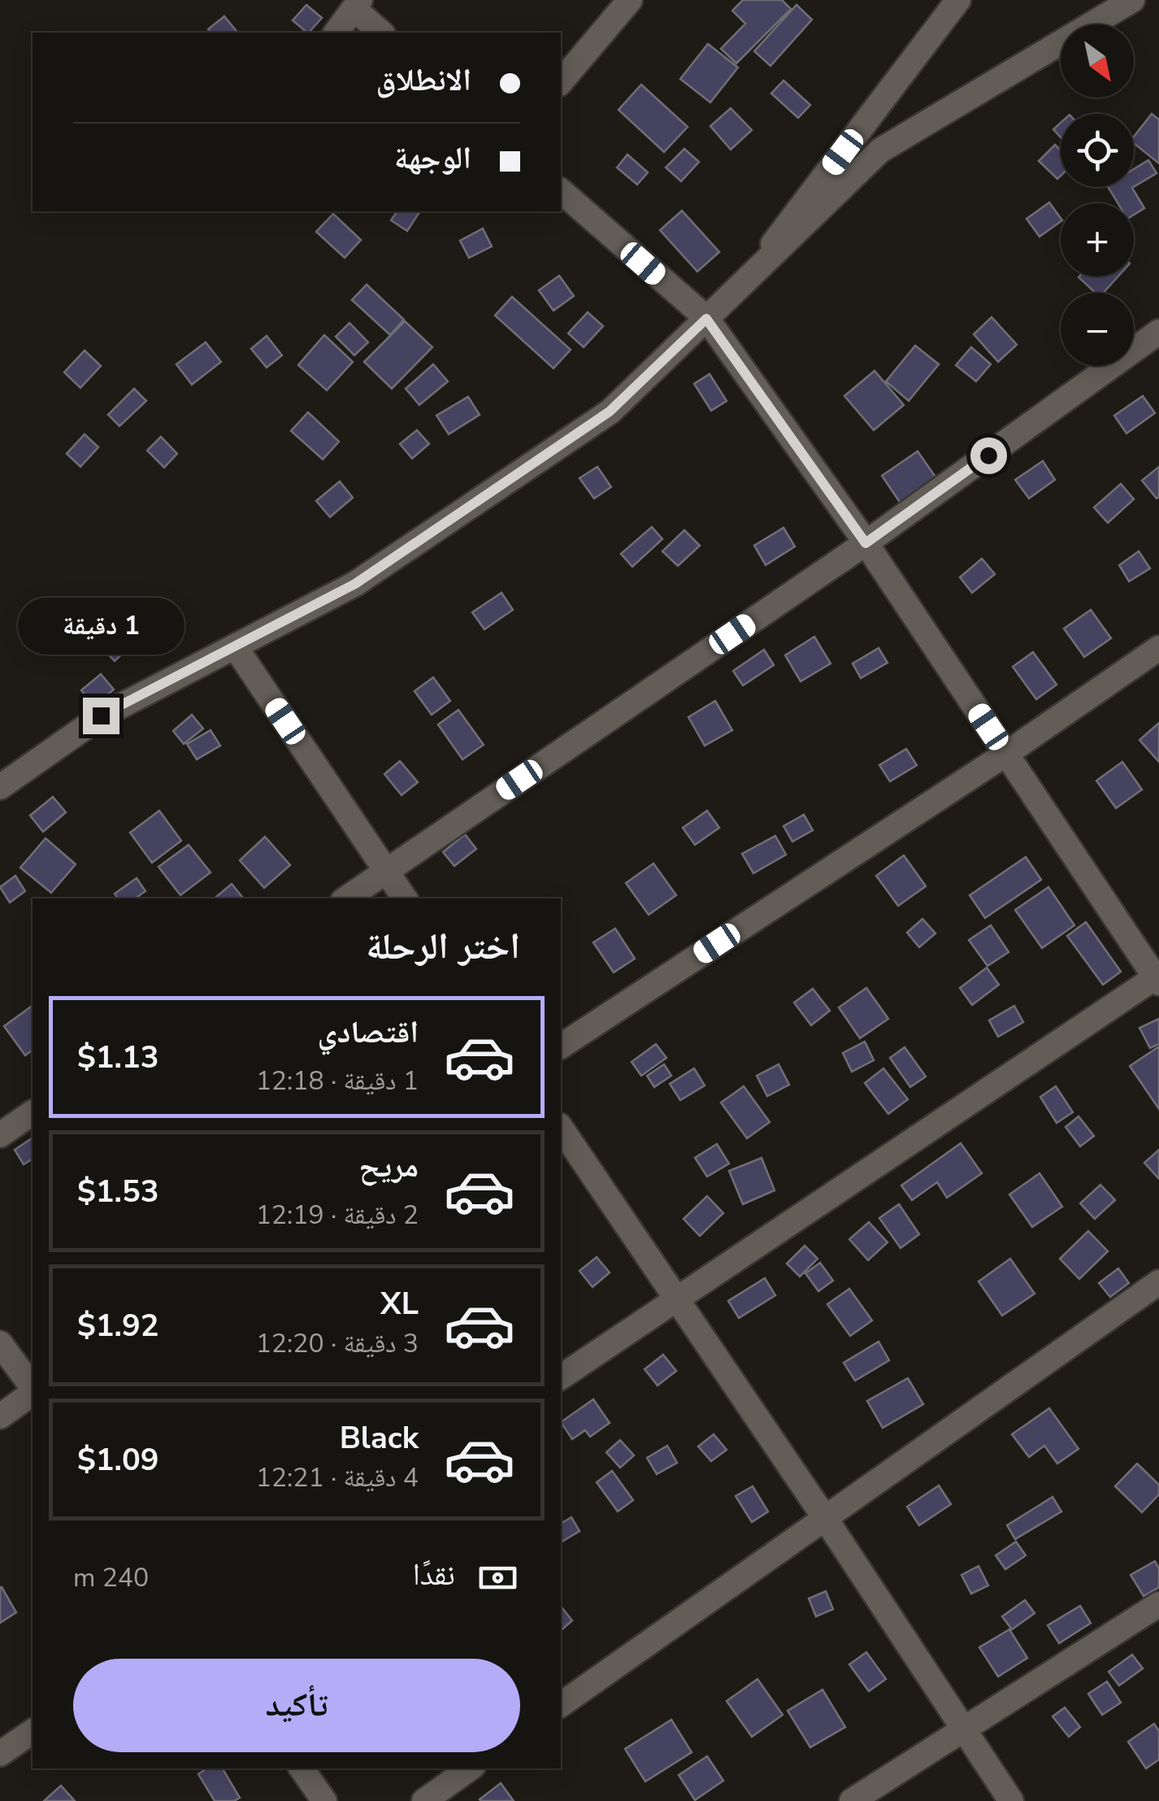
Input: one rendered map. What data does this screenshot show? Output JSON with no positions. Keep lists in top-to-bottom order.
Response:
{
  "north": "bottom right",
  "page": {
    "map_buttons": ["+", "−"],
    "banner": ["الانطلاق", "الوجهة"],
    "bubble": "1 دقيقة",
    "heading": "اختر الرحلة",
    "list": [
      {
        "name": "اقتصادي",
        "note": "1 دقيقة · 12:18",
        "value": "$1.13"
      },
      {
        "name": "مريح",
        "note": "2 دقيقة · 12:19",
        "value": "$1.53"
      },
      {
        "name": "XL",
        "note": "3 دقيقة · 12:20",
        "value": "$1.92"
      },
      {
        "name": "Black",
        "note": "4 دقيقة · 12:21",
        "value": "$1.09"
      }
    ],
    "pay": ["نقدًا", "240 m"],
    "buttons": "تأكيد"
  }
}
